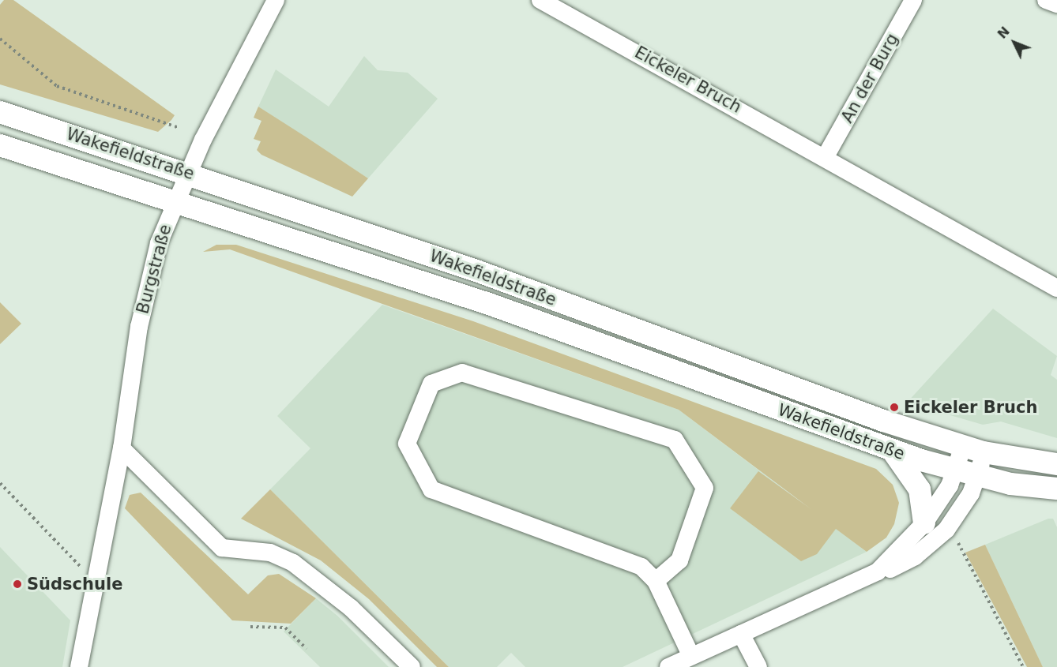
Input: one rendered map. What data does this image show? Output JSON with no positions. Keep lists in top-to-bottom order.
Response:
{
  "streets": {
    "main road": ["Wakefieldstraße"],
    "street": ["An der Burg", "Eickeler Bruch", "Burgstraße"]
  },
  "crossings": [
    ["An der Burg", "Eickeler Bruch"],
    ["Wakefieldstraße", "Burgstraße"]
  ],
  "places": ["Eickeler Bruch", "Südschule"],
  "north": "top left"
}
